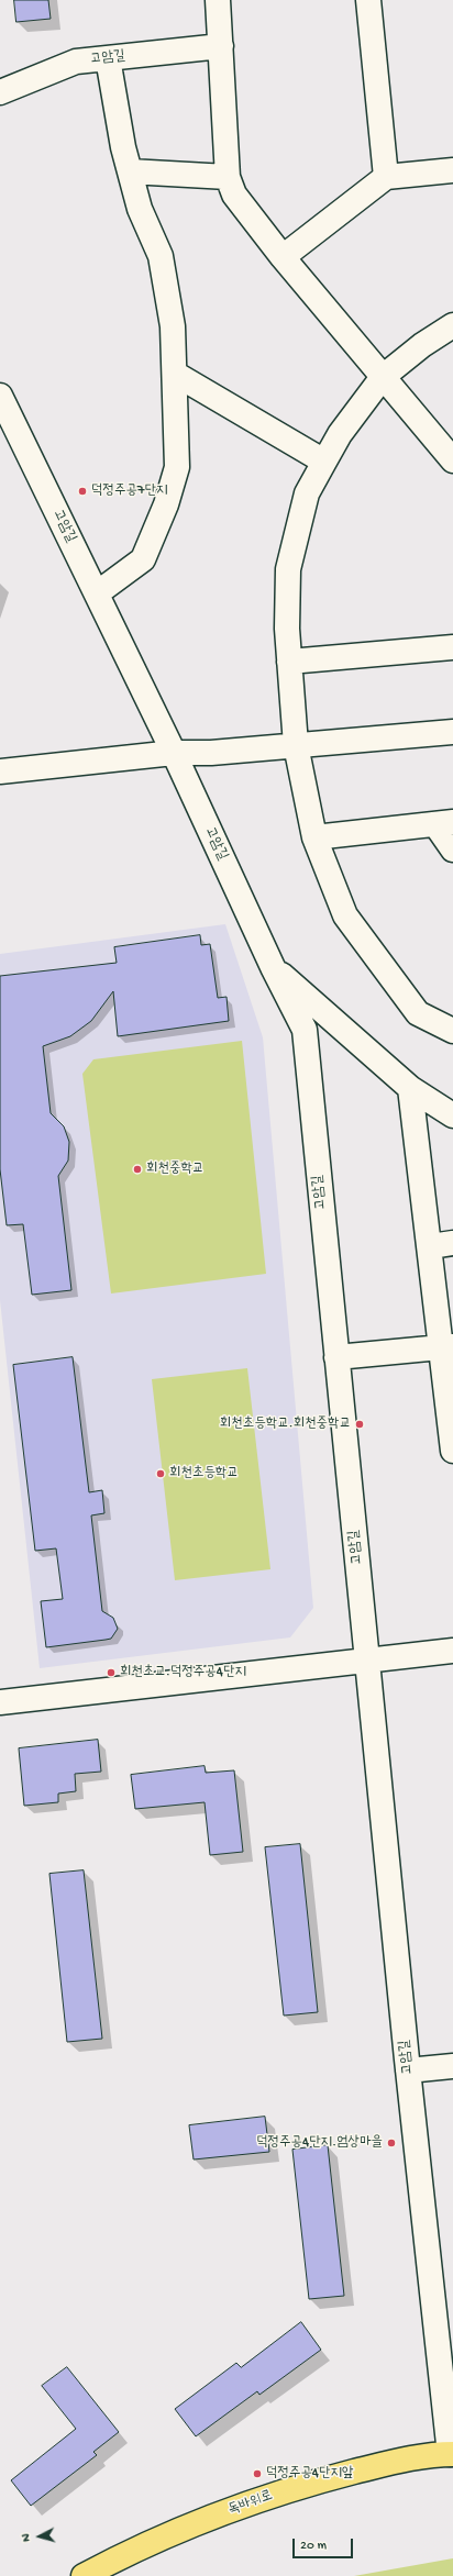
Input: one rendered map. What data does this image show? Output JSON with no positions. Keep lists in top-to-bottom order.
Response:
{
  "streets": {
    "main road": ["독바위로"],
    "street": ["고암길"]
  },
  "crossings": [
    ["고암길", "독바위로"]
  ],
  "places": [
    "덕정주공7단지",
    "회천중학교",
    "회천초등학교.회천중학교",
    "회천초등학교",
    "회천초교.덕정주공4단지",
    "덕정주공4단지.엄상마을",
    "덕정주공4단지앞"
  ],
  "scale_bar": "20 m",
  "north": "left"
}
